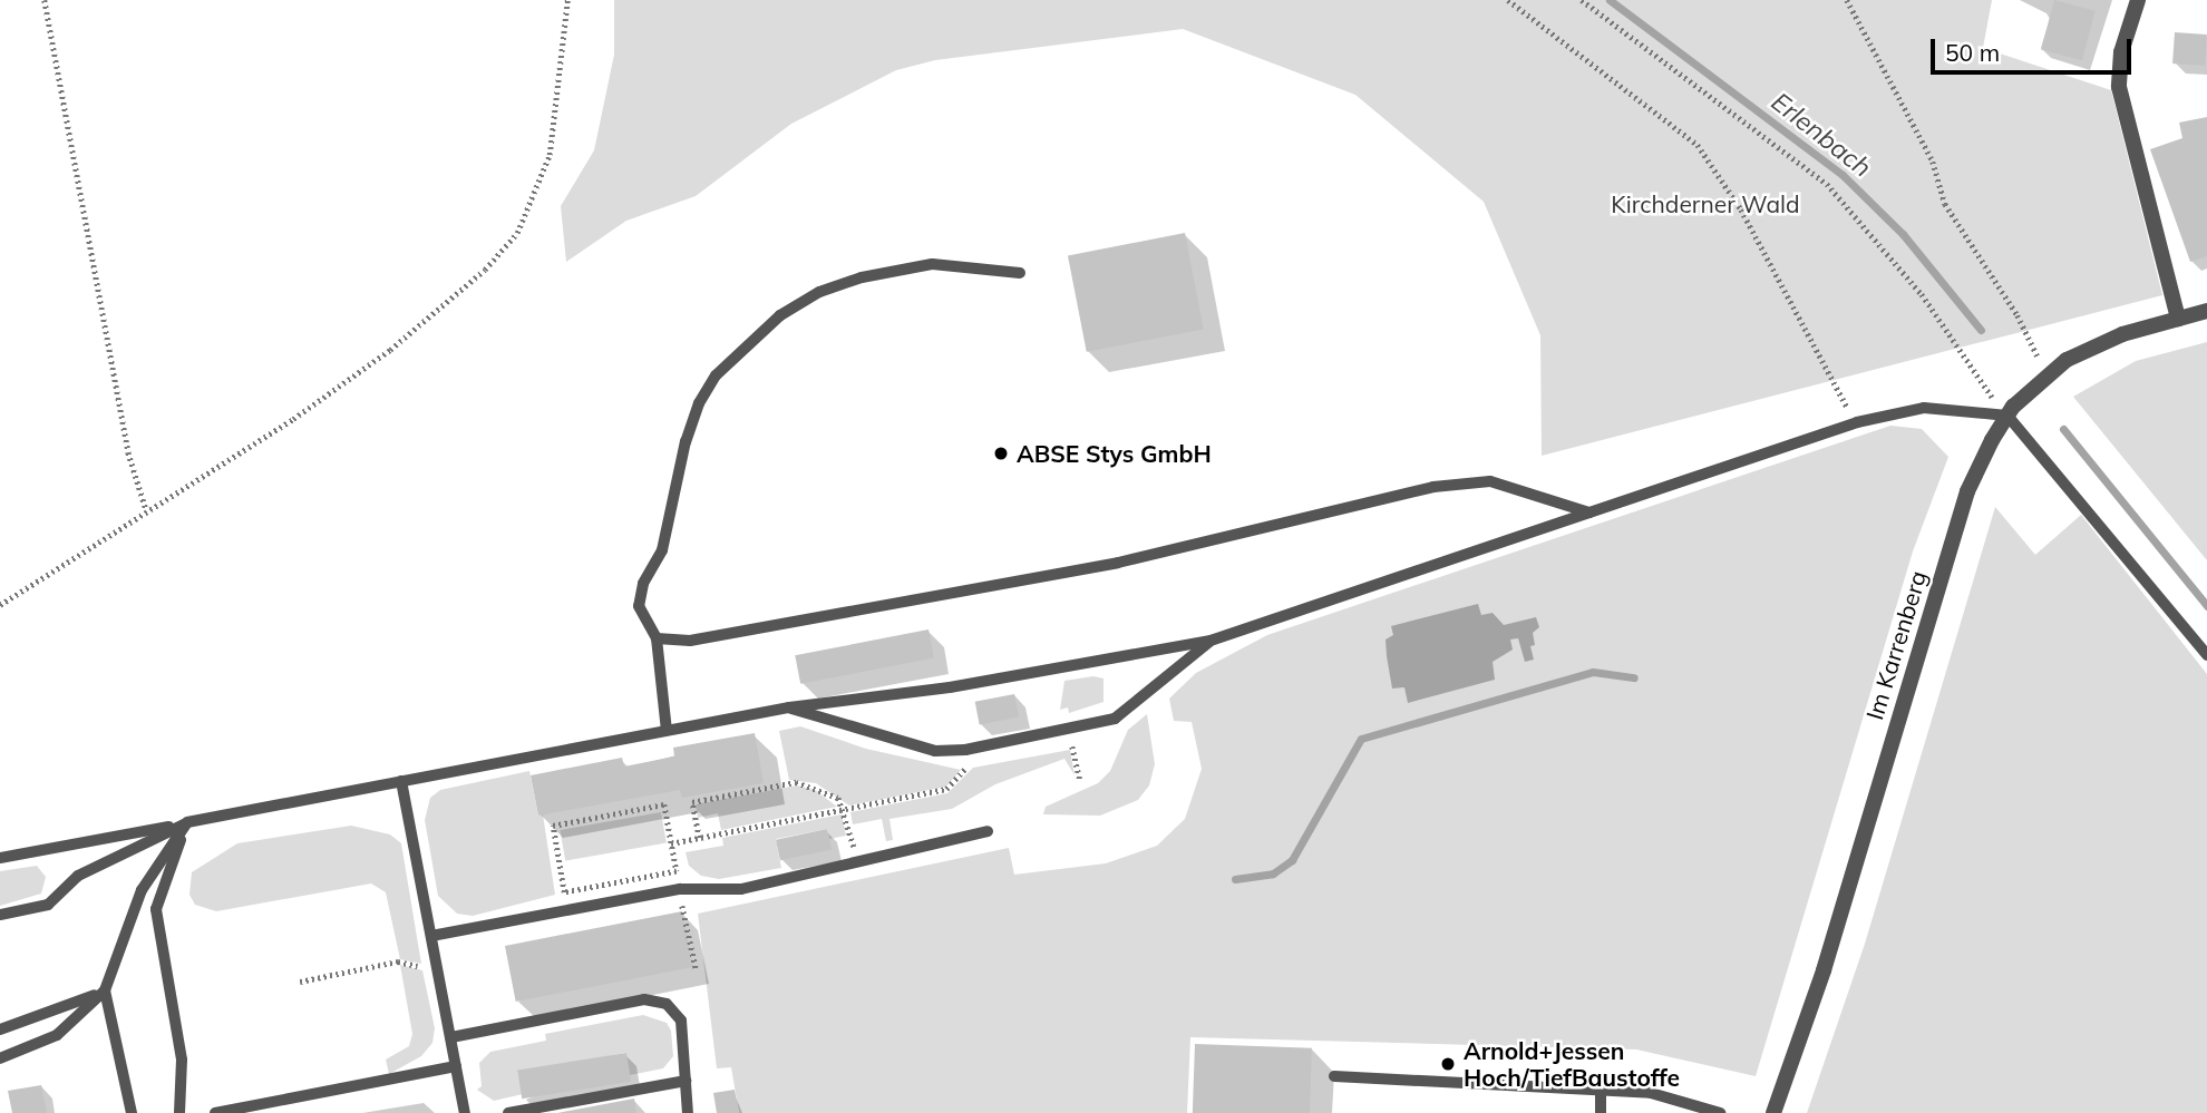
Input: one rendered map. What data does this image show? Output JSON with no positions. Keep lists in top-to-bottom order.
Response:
{
  "streets": {
    "street": ["Im Karrenberg"]
  },
  "water": ["Erlenbach"],
  "parks": ["Kirchderner Wald"],
  "places": ["ABSE Stys GmbH", "Arnold+Jessen Hoch/TiefBaustoffe"],
  "scale_bar": "50 m"
}
